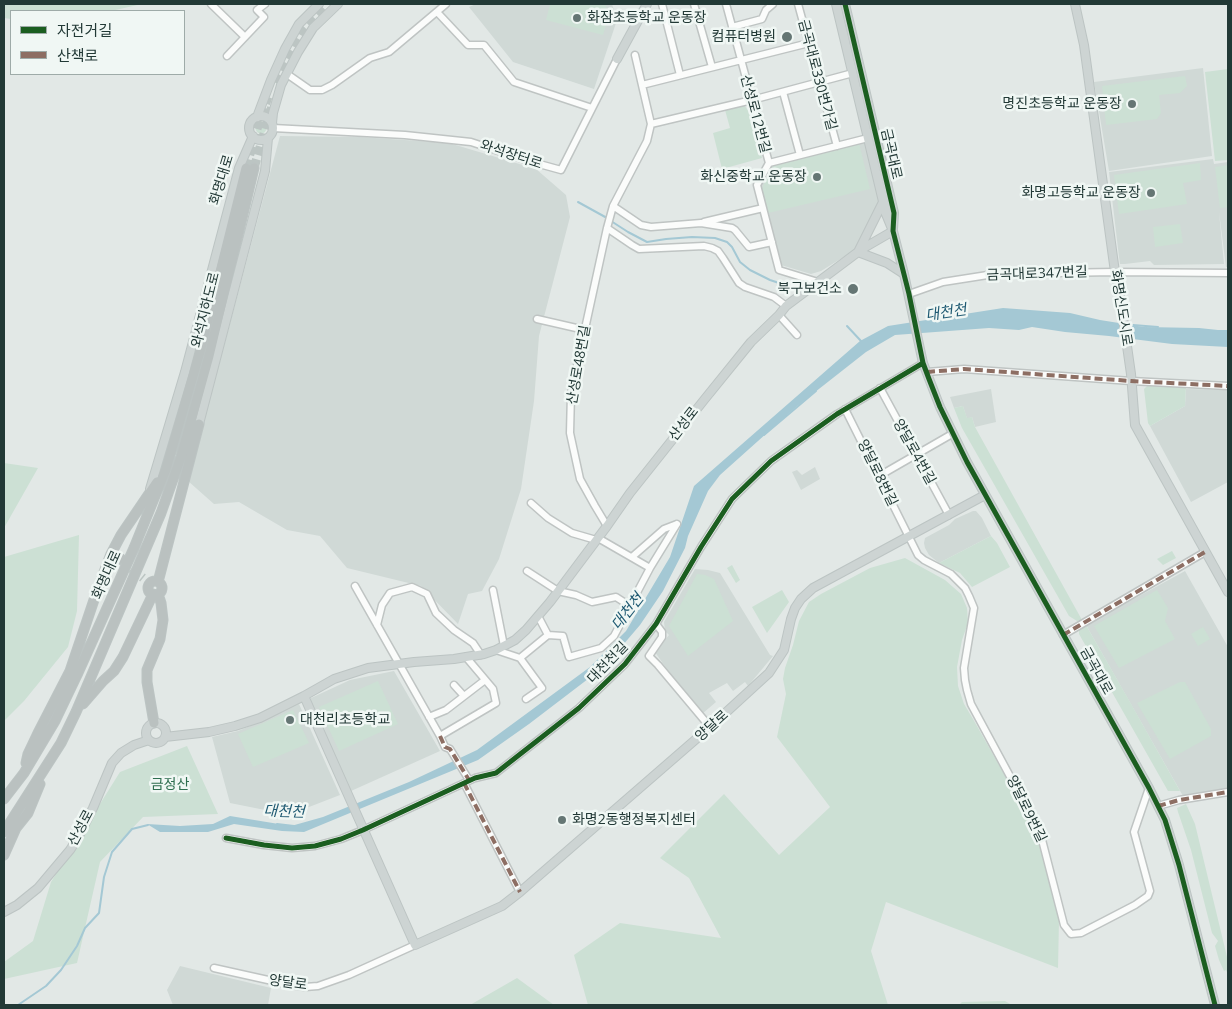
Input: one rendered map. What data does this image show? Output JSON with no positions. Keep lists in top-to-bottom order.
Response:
{
  "streets": {
    "highway": ["화명대로", "와석지하도로"],
    "main road": [
      "금곡대로",
      "와석장터로",
      "화명신도시로",
      "산성로",
      "양달로"
    ],
    "street": [
      "금곡대로330번가길",
      "산성로12번길",
      "금곡대로347번길",
      "산성로48번길",
      "양달로4번길",
      "양달로8번길",
      "대천천길",
      "양달로9번길"
    ]
  },
  "crossings": [
    ["금곡대로330번가길", "산성로12번길"],
    ["금곡대로330번가길", "금곡대로"],
    ["금곡대로330번가길", "산성로"],
    ["산성로12번길", "금곡대로"],
    ["산성로12번길", "산성로"],
    ["금곡대로", "금곡대로347번길"],
    ["금곡대로", "산성로"],
    ["금곡대로", "대천천길"],
    ["금곡대로", "양달로"],
    ["금곡대로", "양달로9번길"],
    ["와석장터로", "화명대로"],
    ["화명대로", "와석지하도로"],
    ["금곡대로347번길", "화명신도시로"],
    ["산성로48번길", "산성로"],
    ["양달로4번길", "대천천길"],
    ["양달로4번길", "양달로"],
    ["양달로8번길", "대천천길"],
    ["양달로8번길", "양달로"],
    ["양달로8번길", "양달로9번길"],
    ["대천천길", "양달로"],
    ["양달로", "양달로9번길"]
  ],
  "water": ["대천천"],
  "parks": ["금정산"],
  "places": [
    "화잠초등학교 운동장",
    "컴퓨터병원",
    "명진초등학교 운동장",
    "화신중학교 운동장",
    "화명고등학교 운동장",
    "북구보건소",
    "대천리초등학교",
    "화명2동행정복지센터"
  ],
  "legend": ["자전거길", "산책로"]
}
